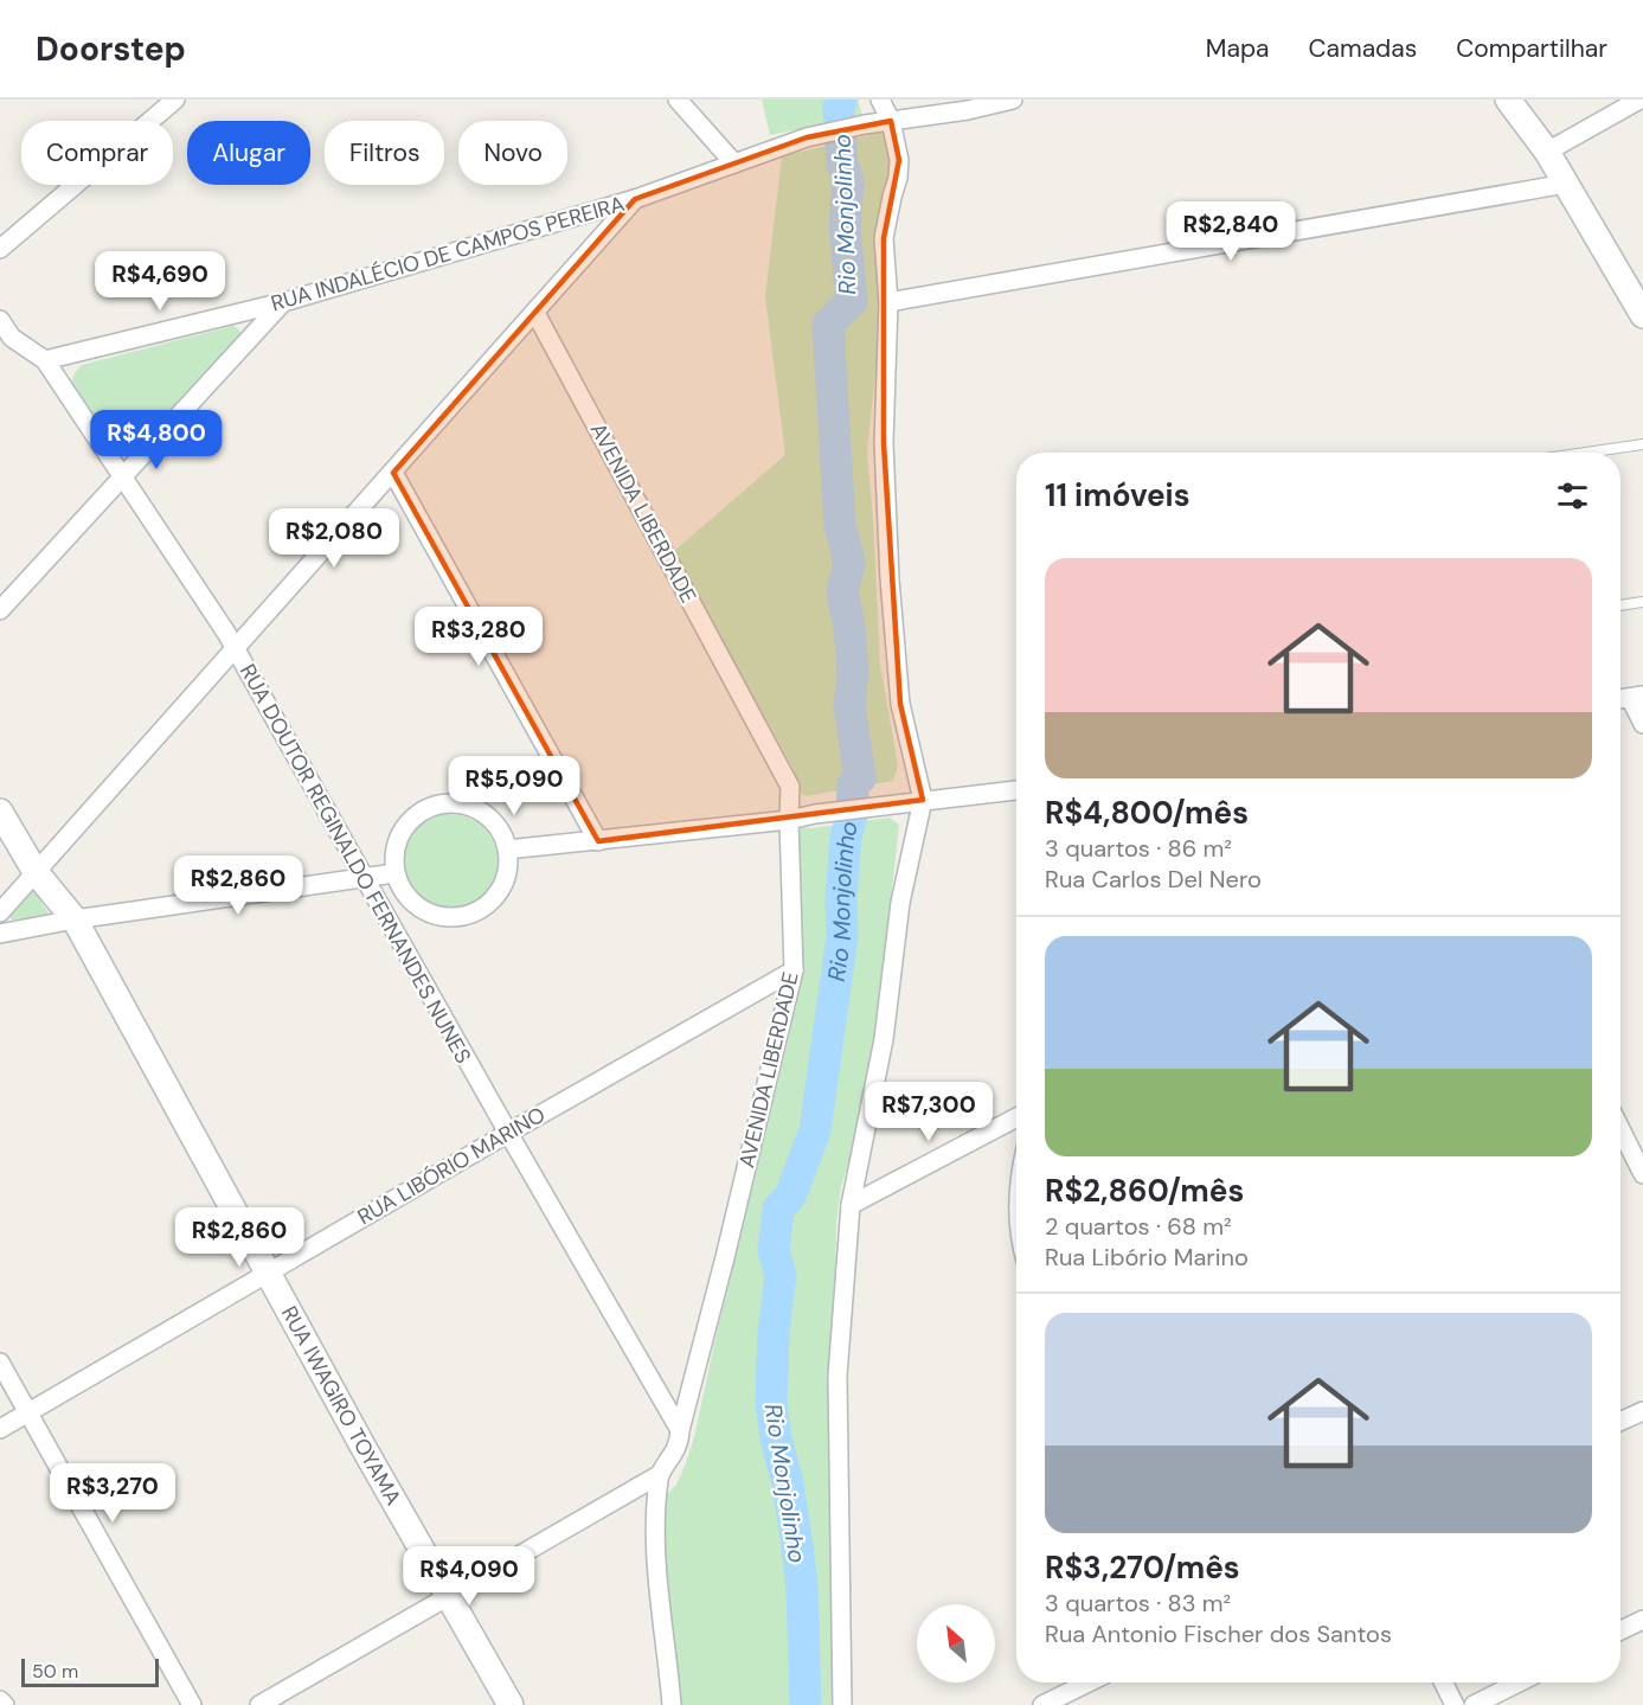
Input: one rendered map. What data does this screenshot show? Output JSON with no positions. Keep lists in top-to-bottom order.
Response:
{
  "streets": {
    "street": [
      "RUA INDALÉCIO DE CAMPOS PEREIRA",
      "AVENIDA LIBERDADE",
      "RUA DOUTOR REGINALDO FERNANDES NUNES",
      "RUA LIBÓRIO MARINO",
      "RUA IWAGIRO TOYAMA"
    ]
  },
  "crossings": [
    ["RUA INDALÉCIO DE CAMPOS PEREIRA", "RUA DOUTOR REGINALDO FERNANDES NUNES"],
    ["AVENIDA LIBERDADE", "RUA DOUTOR REGINALDO FERNANDES NUNES"],
    ["AVENIDA LIBERDADE", "RUA LIBÓRIO MARINO"],
    ["RUA DOUTOR REGINALDO FERNANDES NUNES", "RUA LIBÓRIO MARINO"],
    ["RUA LIBÓRIO MARINO", "RUA IWAGIRO TOYAMA"]
  ],
  "water": ["Rio Monjolinho"],
  "scale_bar": "50 m",
  "north": "top left",
  "page": {
    "header": "Doorstep",
    "nav": ["Mapa", "Camadas", "Compartilhar"],
    "chip": [
      "Comprar",
      "Alugar",
      "Filtros",
      "Novo"
    ],
    "price": [
      "R$2,840",
      "R$4,690",
      "R$4,800",
      "R$2,080",
      "R$3,280",
      "R$5,090",
      "R$2,860",
      "R$7,300",
      "R$2,860",
      "R$3,270",
      "R$4,090"
    ],
    "heading": "11 imóveis",
    "list": [
      {
        "name": "R$4,800/mês",
        "note": "3 quartos · 86 m² · Rua Carlos Del Nero"
      },
      {
        "name": "R$2,860/mês",
        "note": "2 quartos · 68 m² · Rua Libório Marino"
      },
      {
        "name": "R$3,270/mês",
        "note": "3 quartos · 83 m² · Rua Antonio Fischer dos Santos"
      }
    ],
    "scale": "50 m"
  }
}
